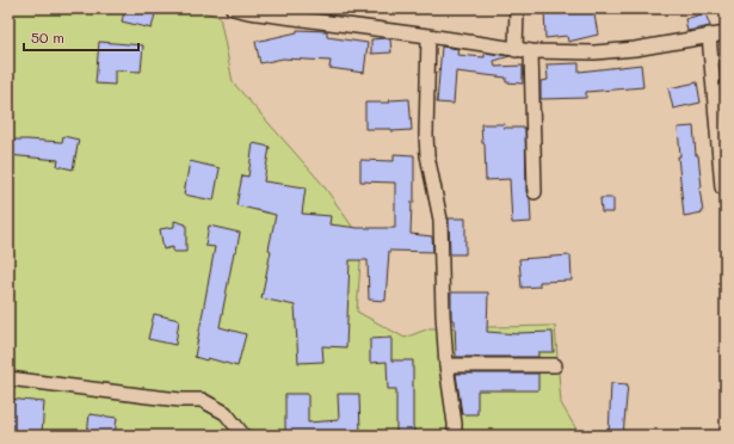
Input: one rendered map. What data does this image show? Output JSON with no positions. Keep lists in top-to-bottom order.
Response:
{
  "scale_bar": "50 m"
}
